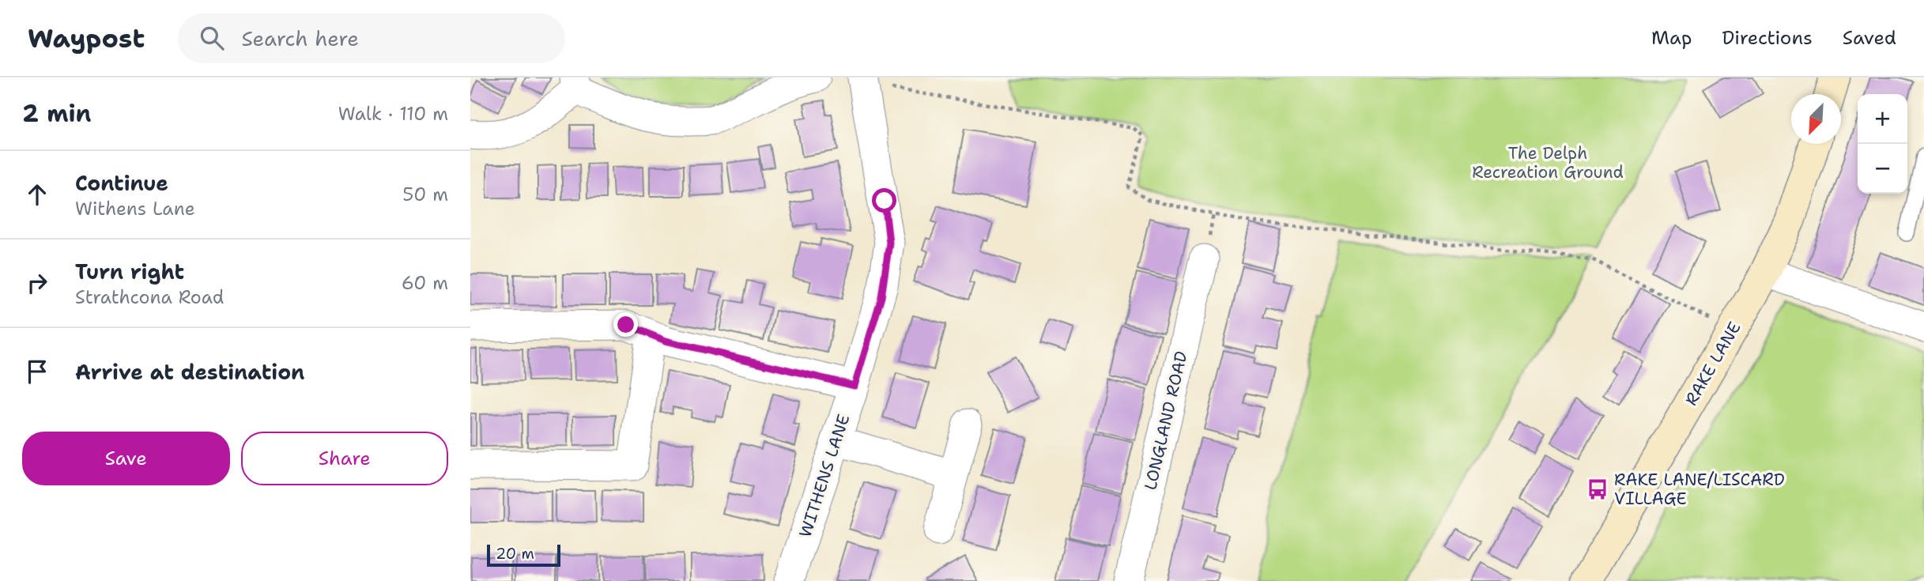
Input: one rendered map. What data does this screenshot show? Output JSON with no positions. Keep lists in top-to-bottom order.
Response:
{
  "streets": {
    "main road": ["RAKE LANE"],
    "street": ["LONGLAND ROAD", "WITHENS LANE"]
  },
  "parks": ["The Delph Recreation Ground"],
  "places": {
    "bus stop": ["RAKE LANE/LISCARD VILLAGE"]
  },
  "scale_bar": "20 m",
  "north": "bottom left",
  "page": {
    "header": "Waypost",
    "search": "Search here",
    "nav": ["Map", "Directions", "Saved"],
    "heading": ["2 min", "Walk · 110 m"],
    "map_buttons": ["+", "−"],
    "list": [
      ["Continue", "Withens Lane", "50 m"],
      ["Turn right", "Strathcona Road", "60 m"],
      "Arrive at destination"
    ],
    "buttons": ["Save", "Share"],
    "scale": "20 m"
  }
}
